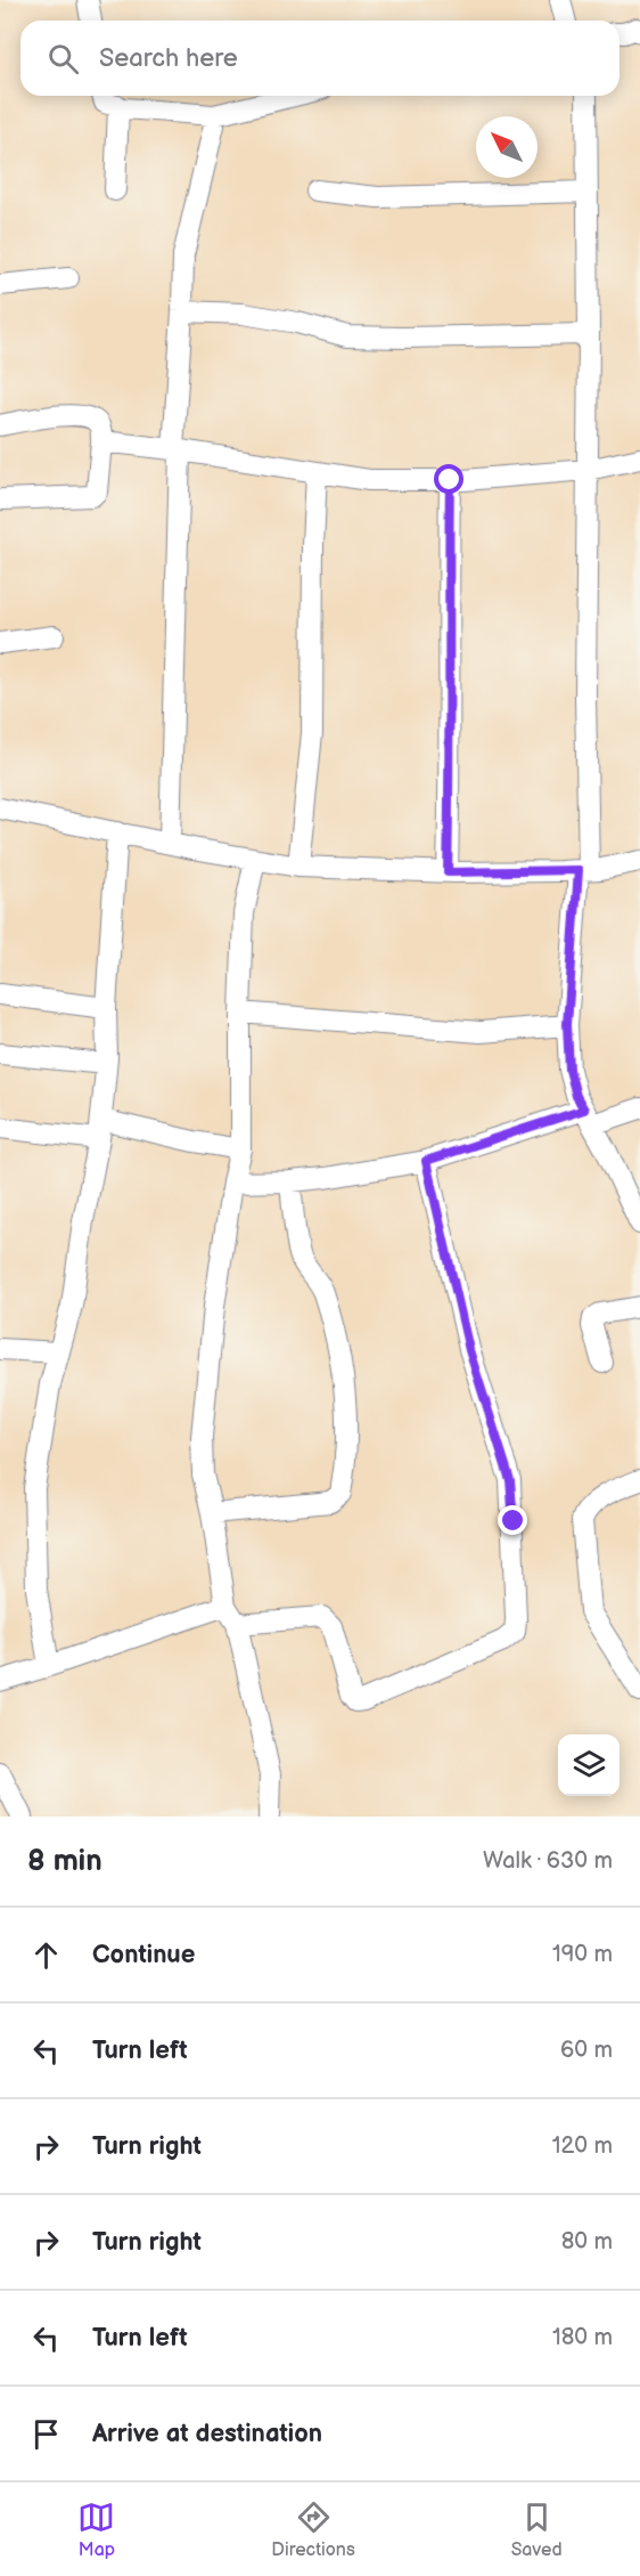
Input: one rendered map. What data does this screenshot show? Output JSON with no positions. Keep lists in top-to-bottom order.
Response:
{
  "north": "top left",
  "page": {
    "search": "Search here",
    "heading": ["8 min", "Walk · 630 m"],
    "list": [
      ["Continue", "190 m"],
      ["Turn left", "60 m"],
      ["Turn right", "120 m"],
      ["Turn right", "80 m"],
      ["Turn left", "180 m"],
      "Arrive at destination"
    ],
    "nav": ["Map", "Directions", "Saved"]
  }
}
